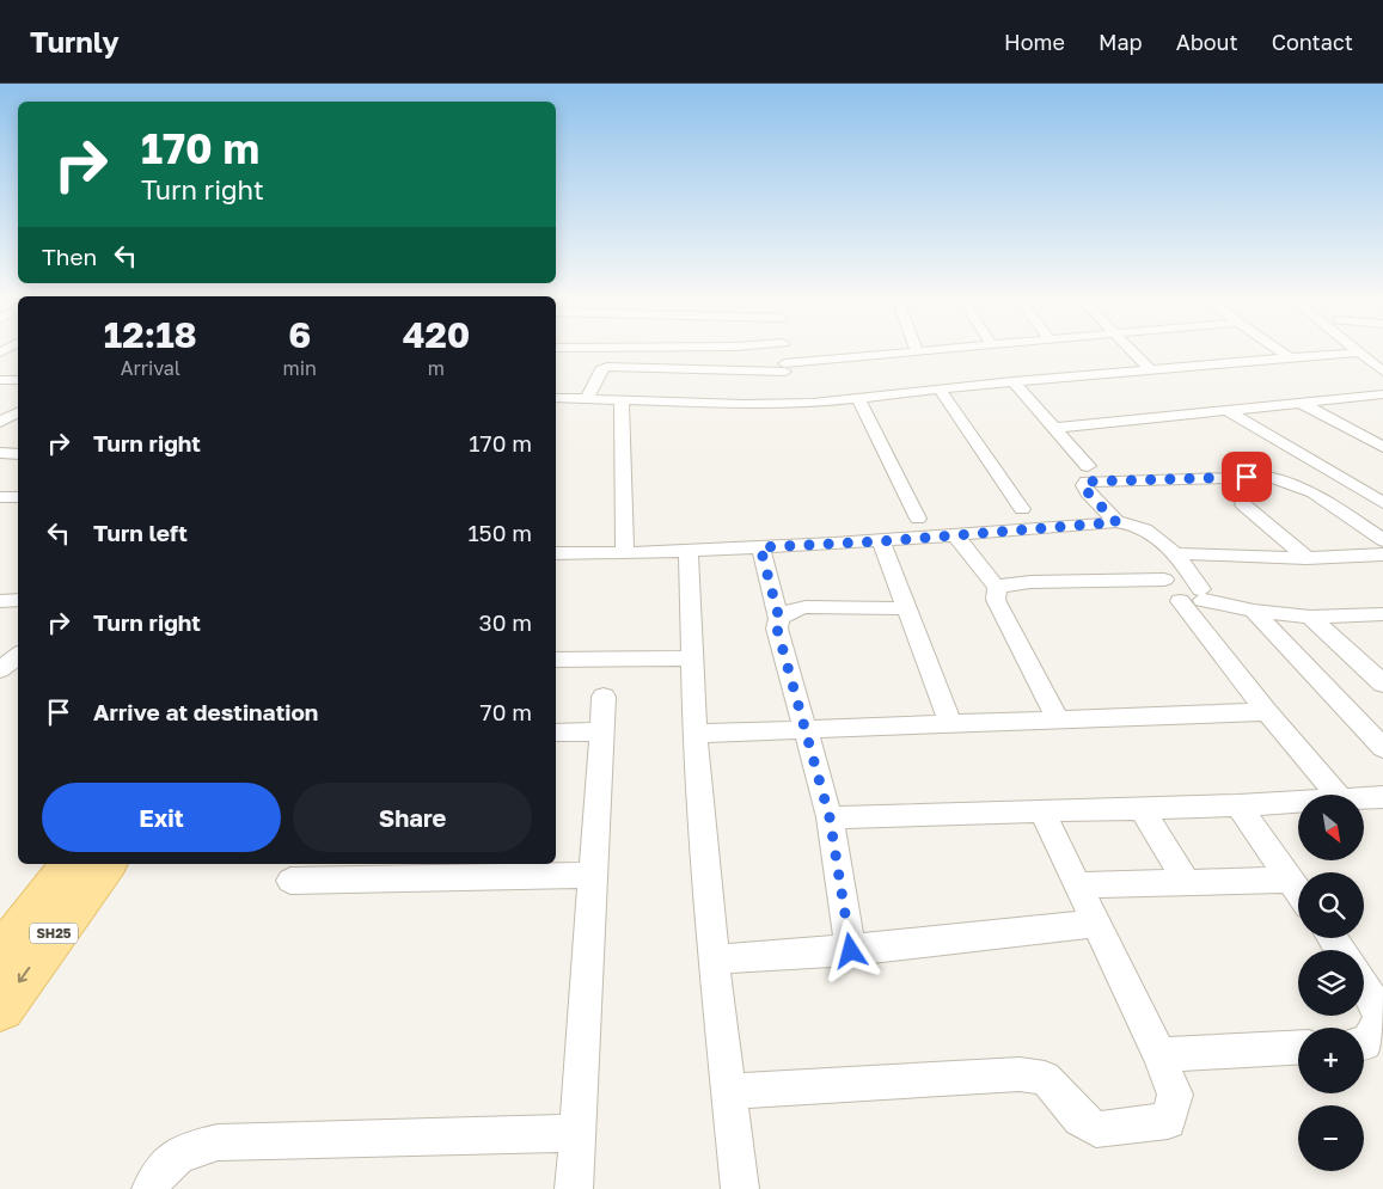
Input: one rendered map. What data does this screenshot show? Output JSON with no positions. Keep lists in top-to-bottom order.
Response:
{
  "streets": {
    "main road": ["SH25"]
  },
  "north": "bottom right",
  "page": {
    "header": "Turnly",
    "nav": [
      "Home",
      "Map",
      "About",
      "Contact"
    ],
    "turn": ["170 m", "Turn right"],
    "then": "Then",
    "eta": [
      "12:18",
      "Arrival",
      "6",
      "min",
      "420",
      "m"
    ],
    "list": [
      {
        "name": "Turn right",
        "value": "170 m"
      },
      {
        "name": "Turn left",
        "value": "150 m"
      },
      {
        "name": "Turn right",
        "value": "30 m"
      },
      {
        "name": "Arrive at destination",
        "value": "70 m"
      }
    ],
    "buttons": ["Exit", "Share"],
    "map_buttons": ["+", "−"]
  }
}
